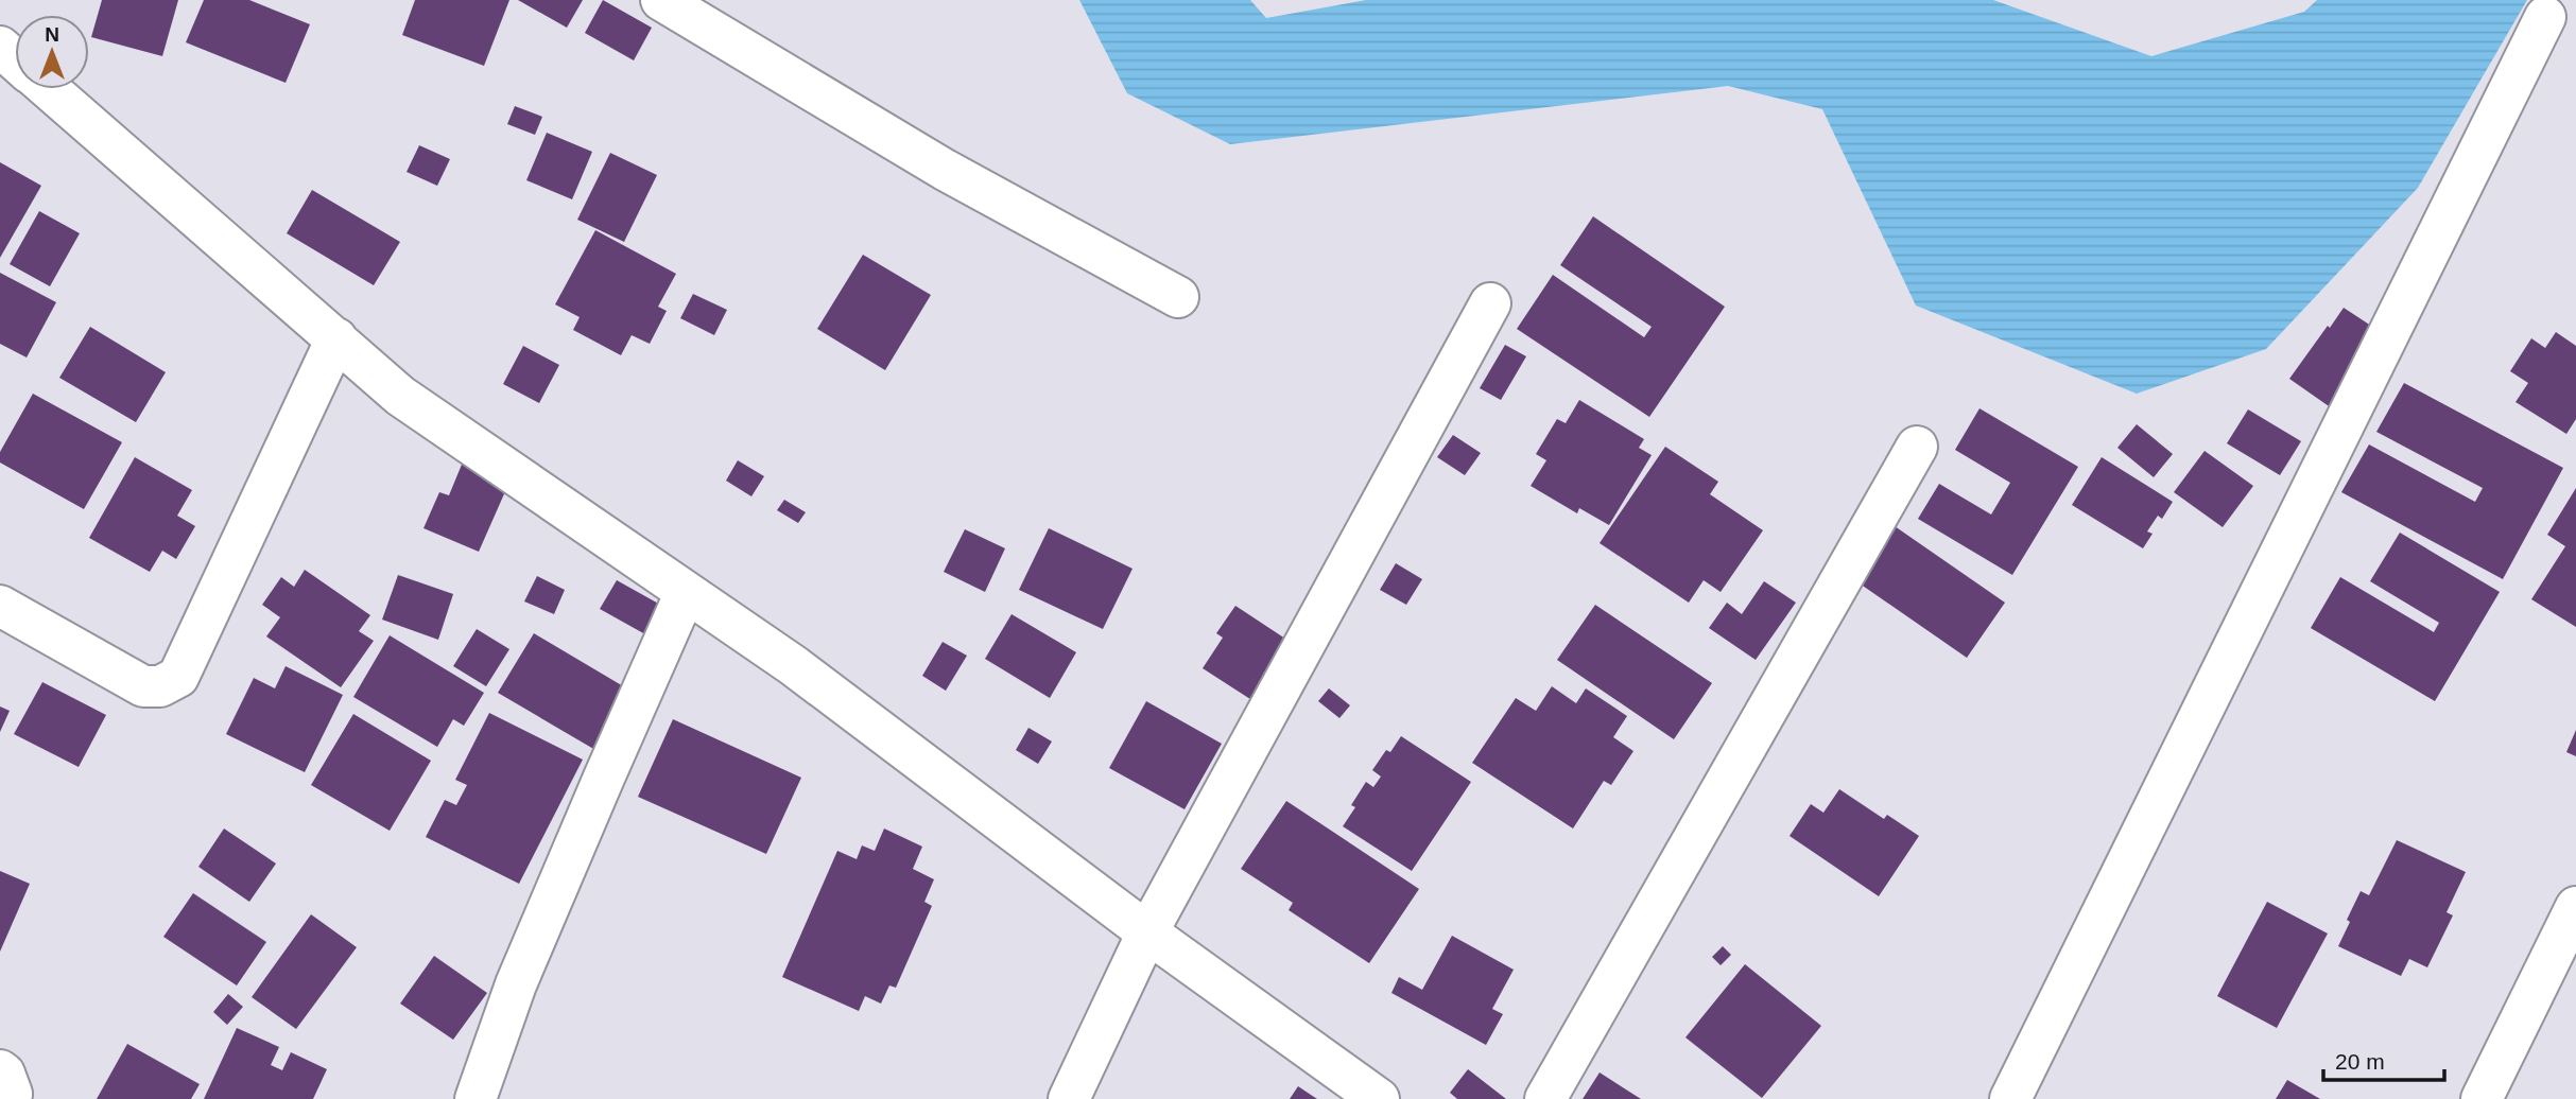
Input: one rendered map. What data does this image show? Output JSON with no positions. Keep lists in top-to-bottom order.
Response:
{
  "scale_bar": "20 m",
  "north": "top"
}
